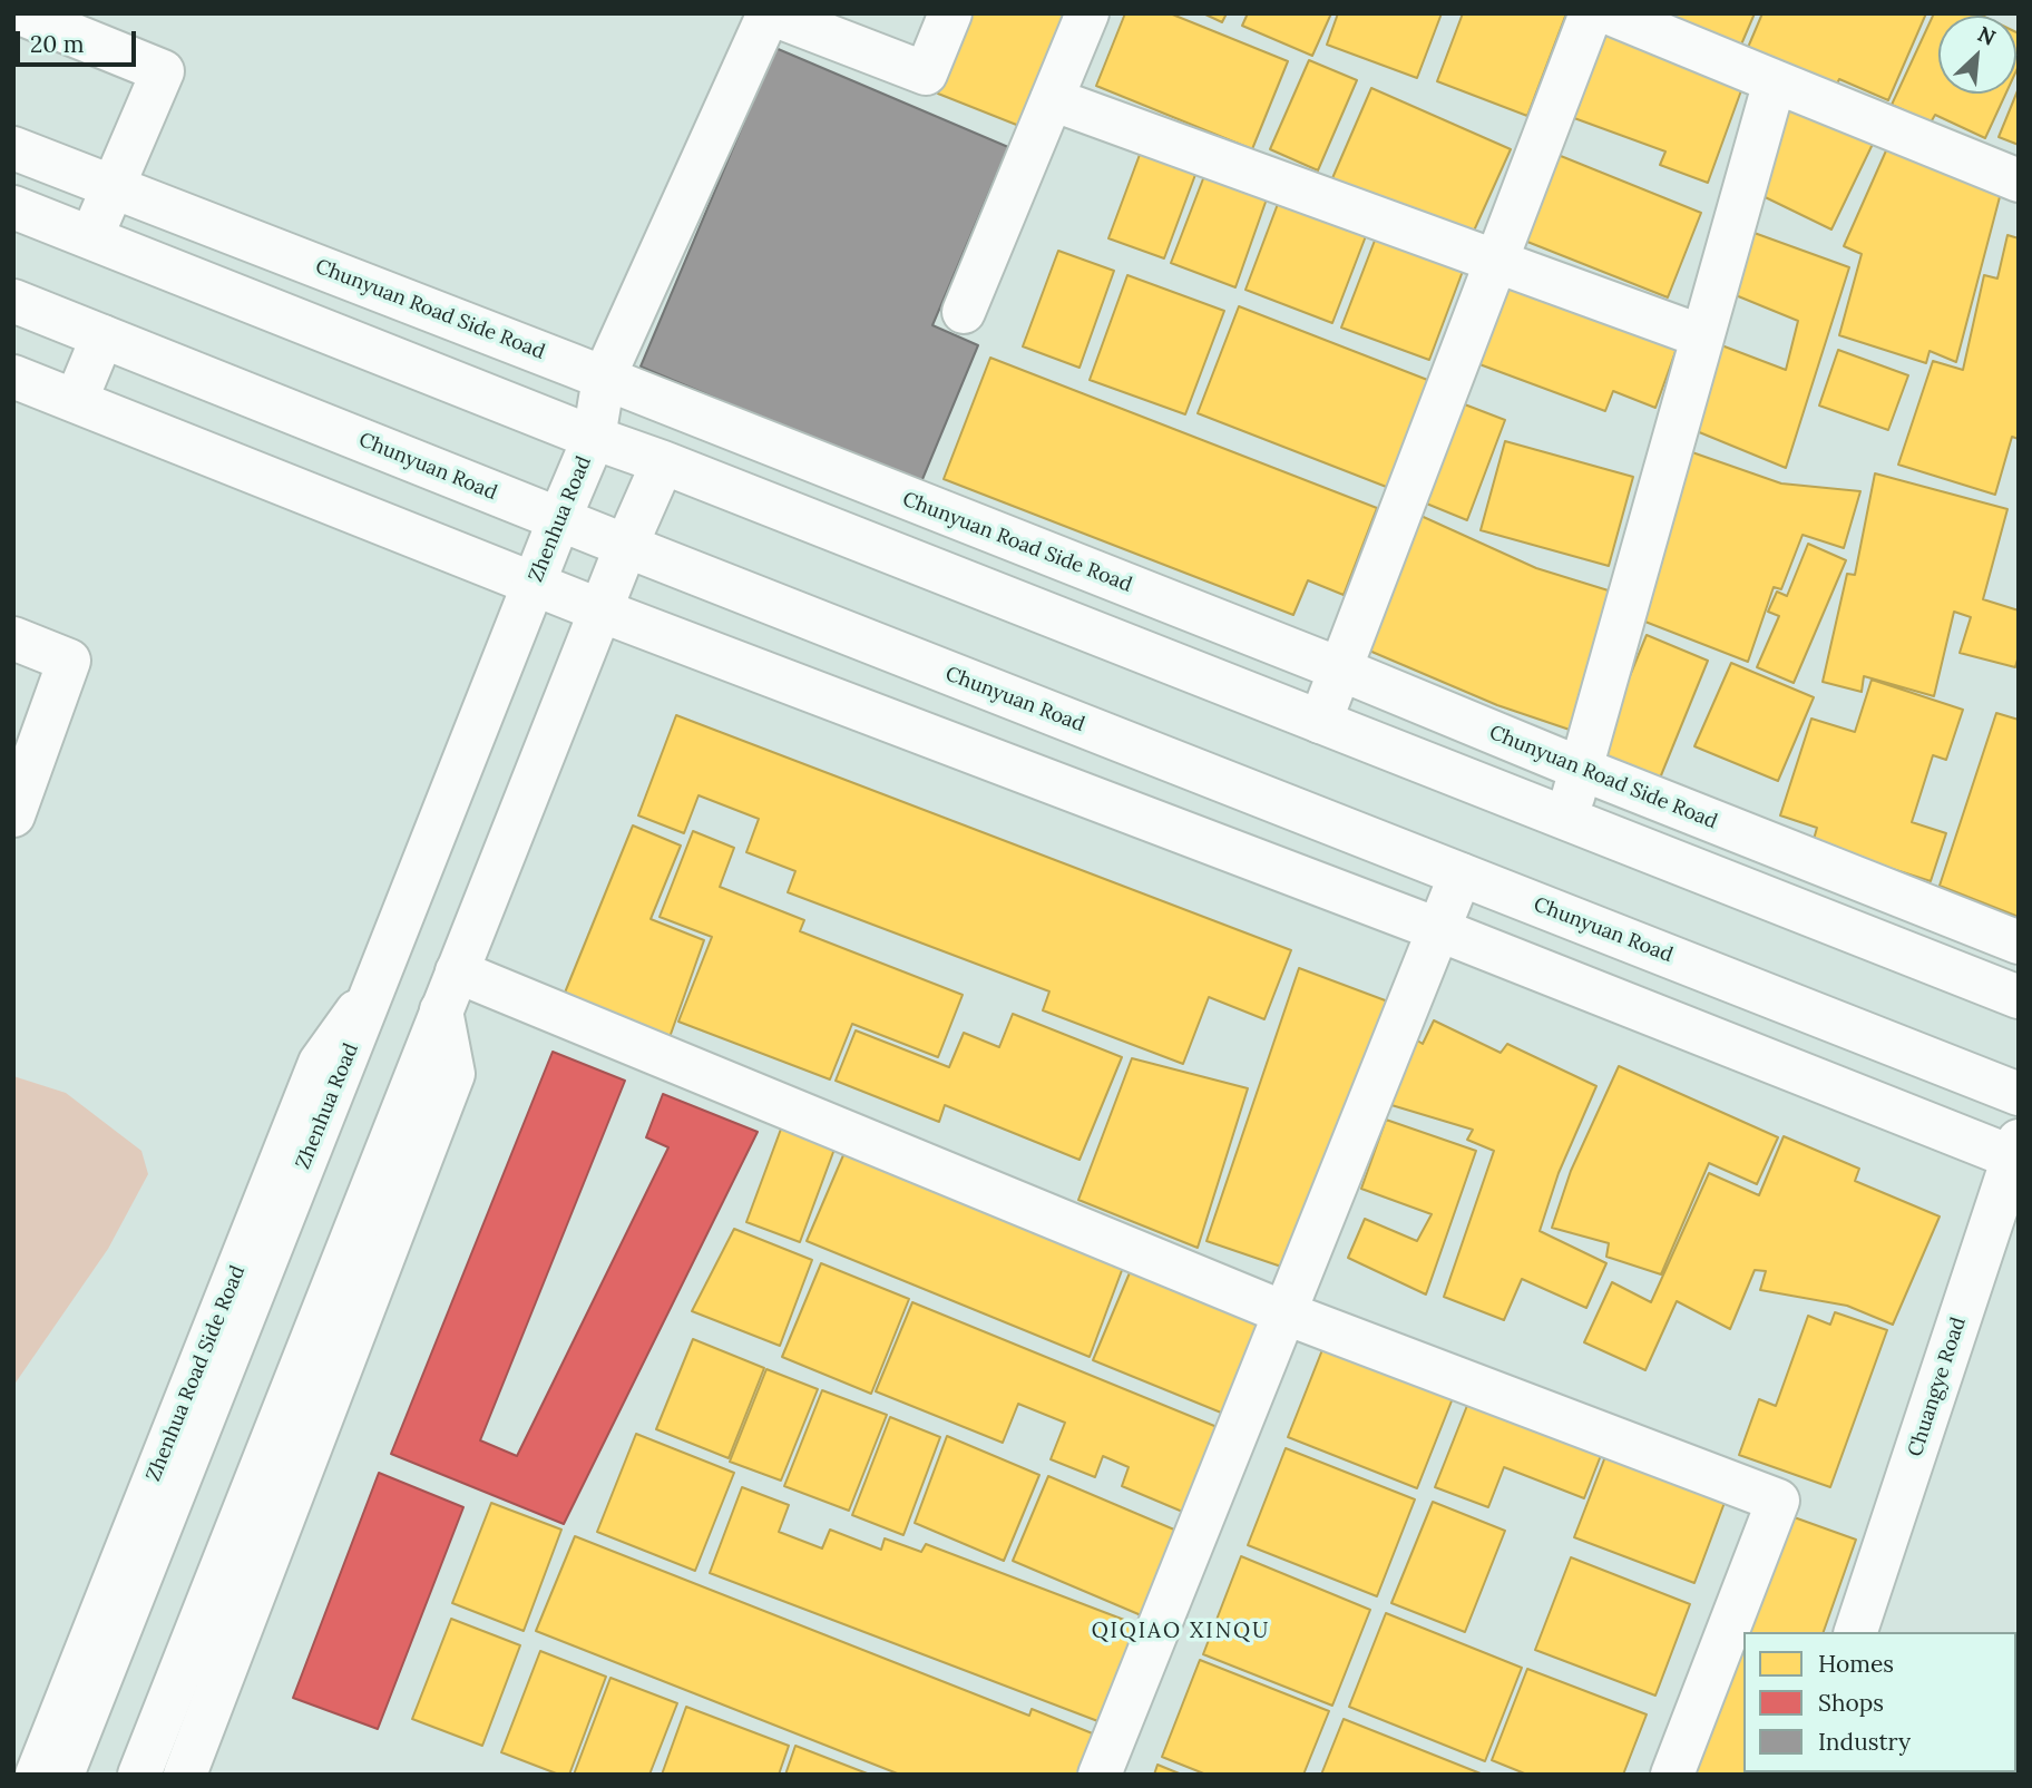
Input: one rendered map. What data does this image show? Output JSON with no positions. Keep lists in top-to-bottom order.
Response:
{
  "streets": {
    "street": [
      "Chunyuan Road Side Road",
      "Chunyuan Road",
      "Zhenhua Road",
      "Zhenhua Road Side Road",
      "Chuangye Road"
    ]
  },
  "crossings": [
    ["Chunyuan Road Side Road", "Zhenhua Road"],
    ["Chunyuan Road", "Zhenhua Road"],
    ["Zhenhua Road", "Zhenhua Road Side Road"]
  ],
  "districts": ["QIQIAO XINQU"],
  "legend": ["Homes", "Shops", "Industry"],
  "scale_bar": "20 m",
  "north": "top right"
}
